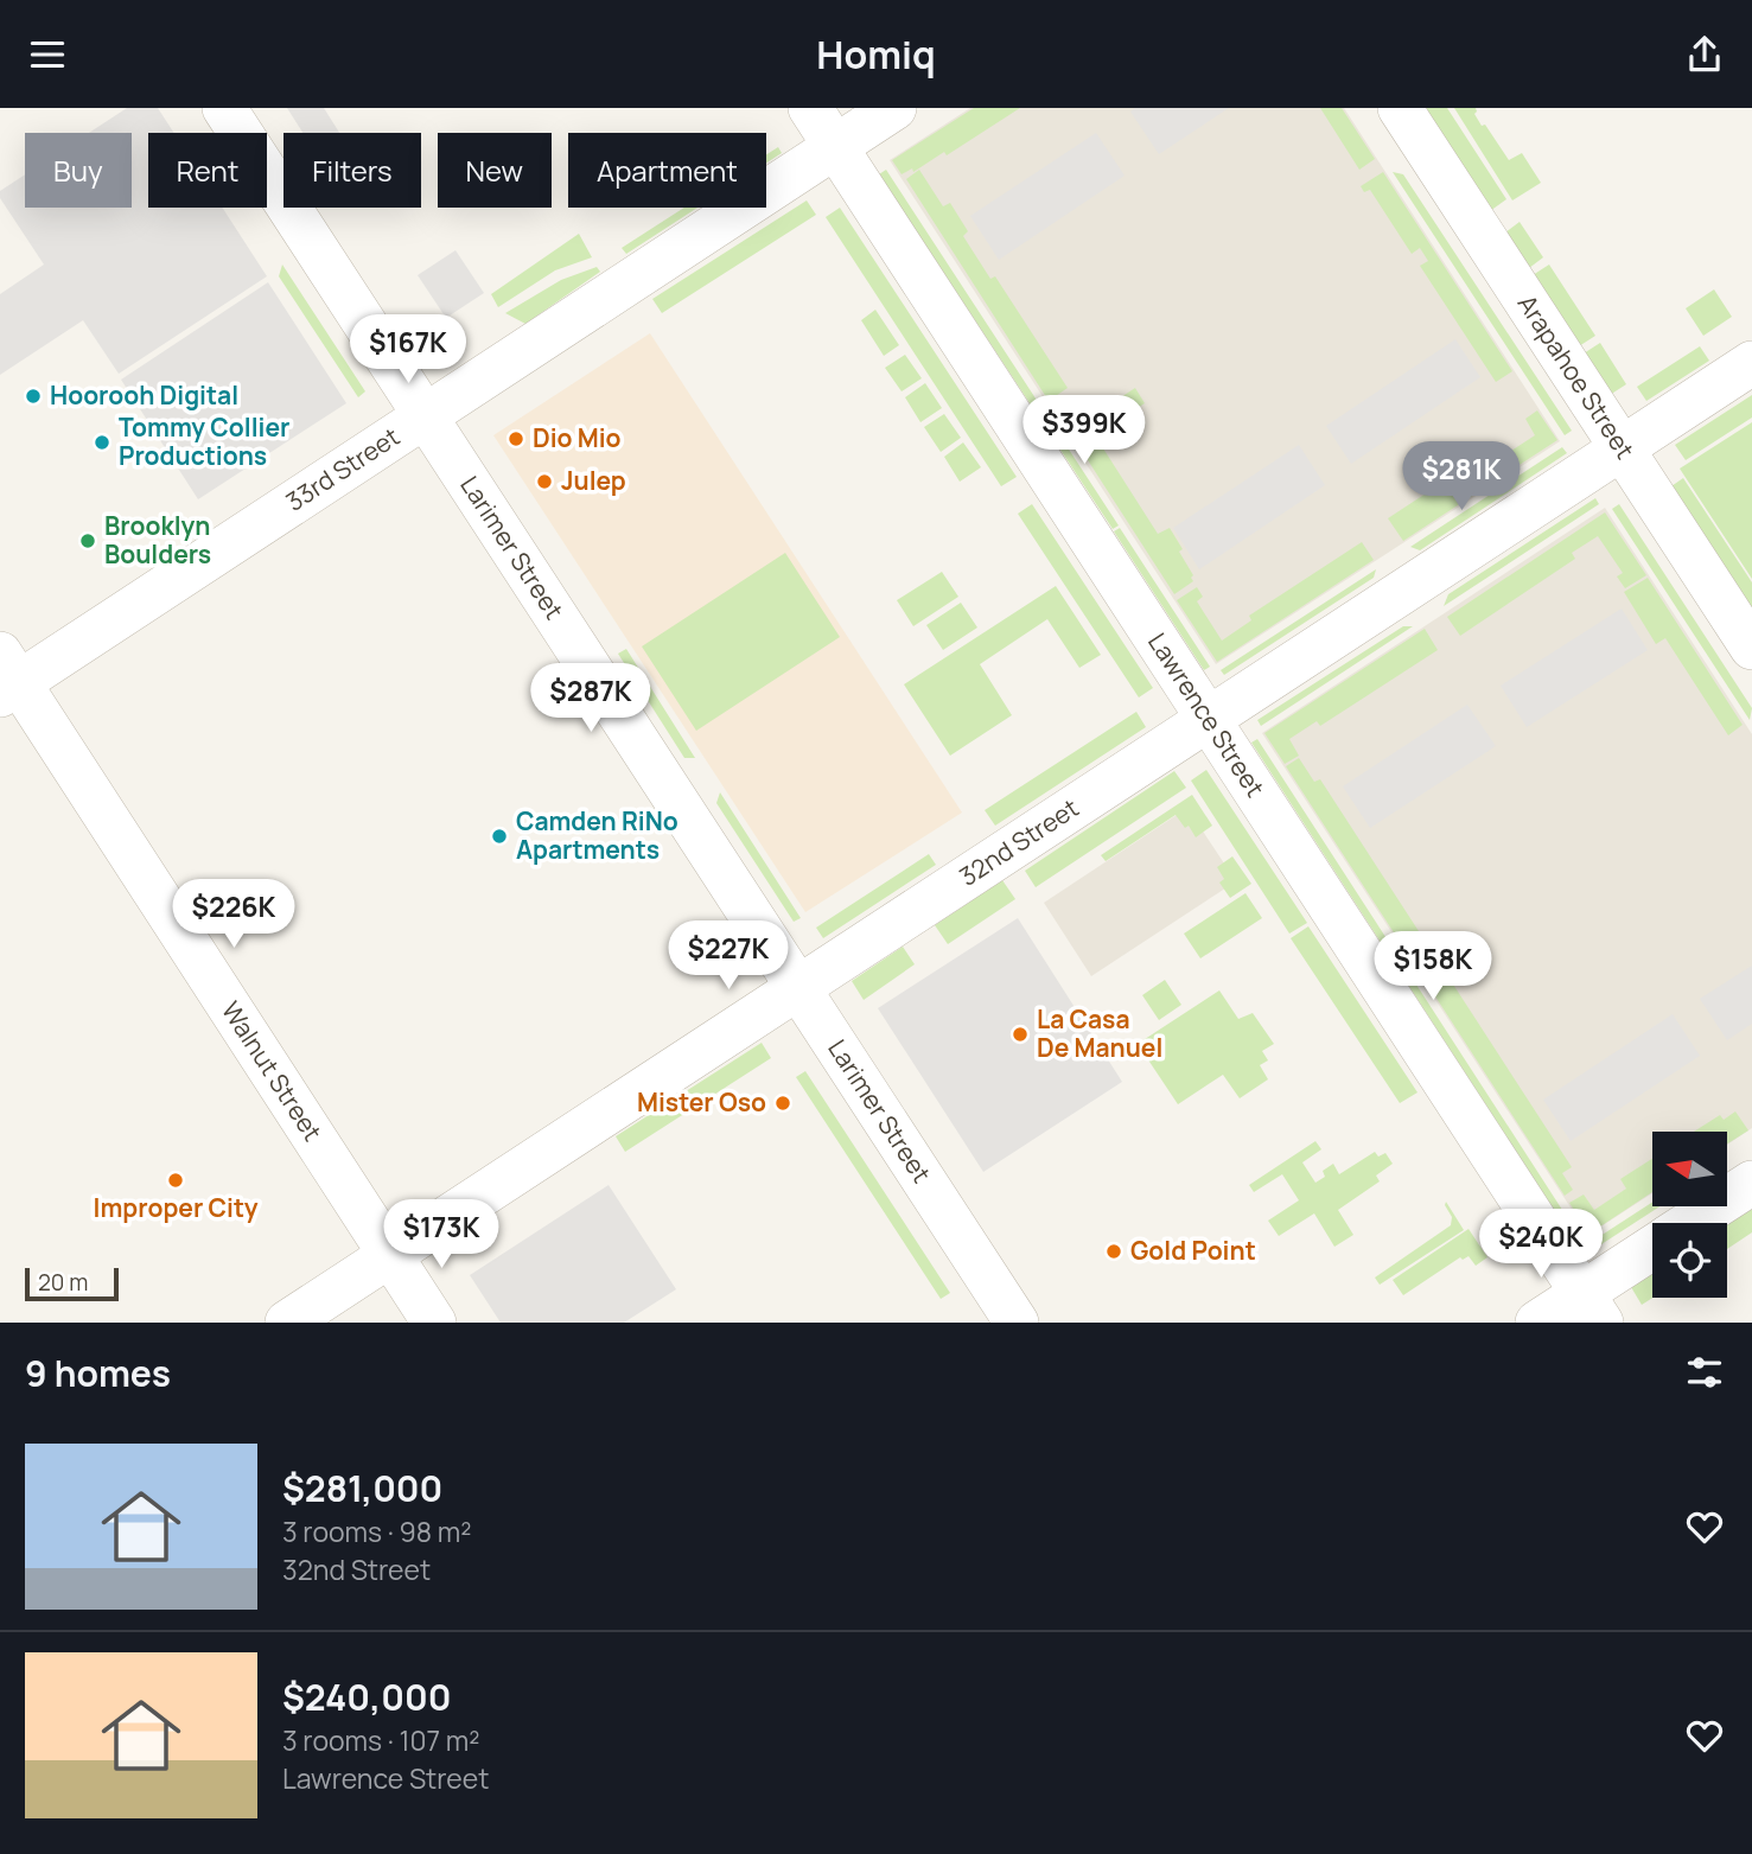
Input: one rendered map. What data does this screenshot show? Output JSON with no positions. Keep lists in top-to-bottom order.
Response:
{
  "streets": {
    "street": [
      "Arapahoe Street",
      "33rd Street",
      "Larimer Street",
      "Lawrence Street",
      "32nd Street",
      "Walnut Street"
    ]
  },
  "crossings": [
    ["Arapahoe Street", "32nd Street"],
    ["33rd Street", "Larimer Street"],
    ["33rd Street", "Lawrence Street"],
    ["33rd Street", "Walnut Street"],
    ["Larimer Street", "32nd Street"],
    ["Lawrence Street", "32nd Street"],
    ["32nd Street", "Walnut Street"]
  ],
  "places": [
    "Hoorooh Digital",
    "Dio Mio",
    "Tommy Collier Productions",
    "Julep",
    "Brooklyn Boulders",
    "Camden RiNo Apartments",
    "La Casa De Manuel",
    "Mister Oso",
    "Improper City",
    "Gold Point"
  ],
  "scale_bar": "20 m",
  "north": "left",
  "page": {
    "header": "Homiq",
    "chip": [
      "Buy",
      "Rent",
      "Filters",
      "New",
      "Apartment"
    ],
    "price": [
      "$167K",
      "$399K",
      "$281K",
      "$287K",
      "$226K",
      "$227K",
      "$158K",
      "$173K",
      "$240K"
    ],
    "scale": "20 m",
    "heading": "9 homes",
    "list": [
      {
        "name": "$281,000",
        "note": "3 rooms · 98 m² · 32nd Street"
      },
      {
        "name": "$240,000",
        "note": "3 rooms · 107 m² · Lawrence Street"
      }
    ]
  }
}
